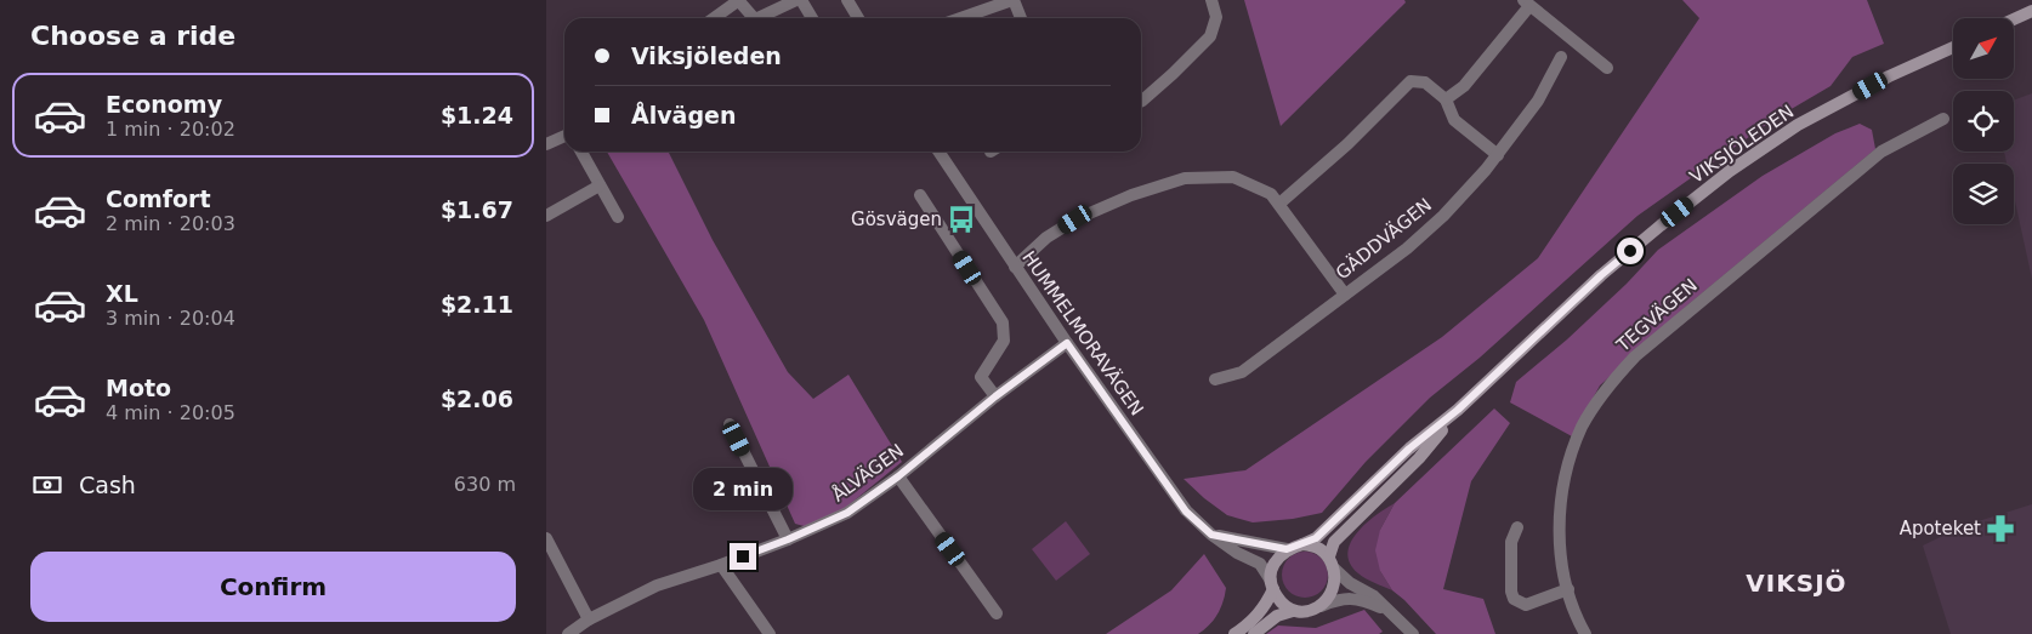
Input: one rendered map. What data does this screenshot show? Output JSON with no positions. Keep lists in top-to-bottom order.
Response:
{
  "streets": {
    "main road": ["VIKSJÖLEDEN"],
    "street": [
      "GÄDDVÄGEN",
      "TEGVÄGEN",
      "HUMMELMORAVÄGEN",
      "ÅLVÄGEN"
    ]
  },
  "crossings": [
    ["VIKSJÖLEDEN", "HUMMELMORAVÄGEN"],
    ["HUMMELMORAVÄGEN", "ÅLVÄGEN"]
  ],
  "districts": ["VIKSJÖ"],
  "places": {
    "bus stop": ["Gösvägen"],
    "pharmacy": ["Apoteket"]
  },
  "north": "top right",
  "page": {
    "heading": "Choose a ride",
    "banner": ["Viksjöleden", "Ålvägen"],
    "list": [
      {
        "name": "Economy",
        "note": "1 min · 20:02",
        "value": "$1.24"
      },
      {
        "name": "Comfort",
        "note": "2 min · 20:03",
        "value": "$1.67"
      },
      {
        "name": "XL",
        "note": "3 min · 20:04",
        "value": "$2.11"
      },
      {
        "name": "Moto",
        "note": "4 min · 20:05",
        "value": "$2.06"
      }
    ],
    "pay": ["Cash", "630 m"],
    "bubble": "2 min",
    "buttons": "Confirm"
  }
}
